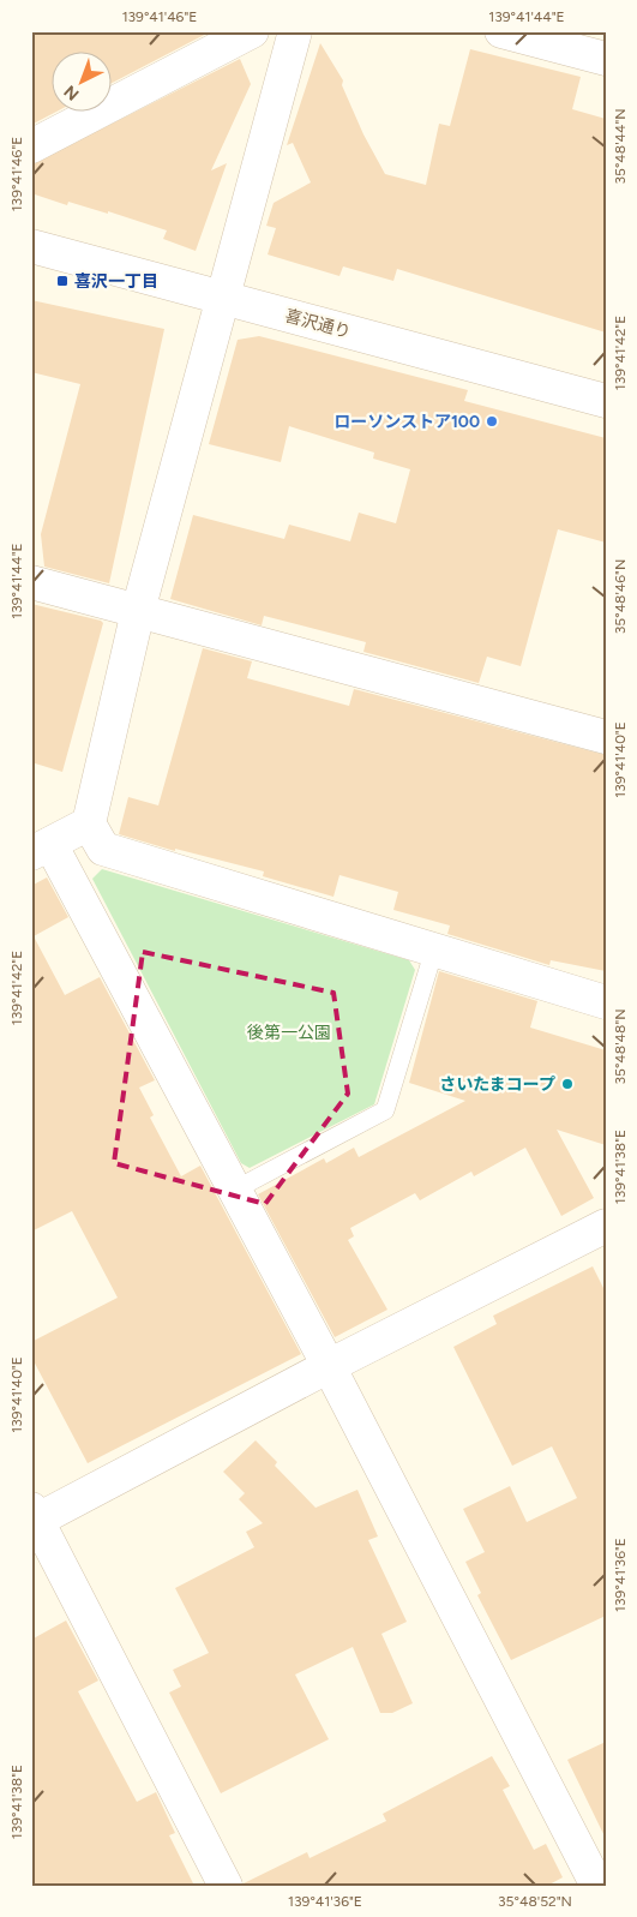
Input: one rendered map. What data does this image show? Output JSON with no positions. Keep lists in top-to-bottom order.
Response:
{
  "streets": {
    "street": ["喜沢通り"]
  },
  "parks": ["後第一公園"],
  "places": {
    "transit": ["喜沢一丁目"],
    "other": ["ローソンストア100", "さいたまコープ"]
  },
  "north": "bottom left",
  "coordinates": [
    "139°41'46\"E",
    "139°41'44\"E",
    "35°48'44\"N",
    "139°41'42\"E",
    "35°48'46\"N",
    "139°41'40\"E",
    "35°48'48\"N",
    "139°41'38\"E",
    "139°41'36\"E",
    "35°48'52\"N"
  ]
}
